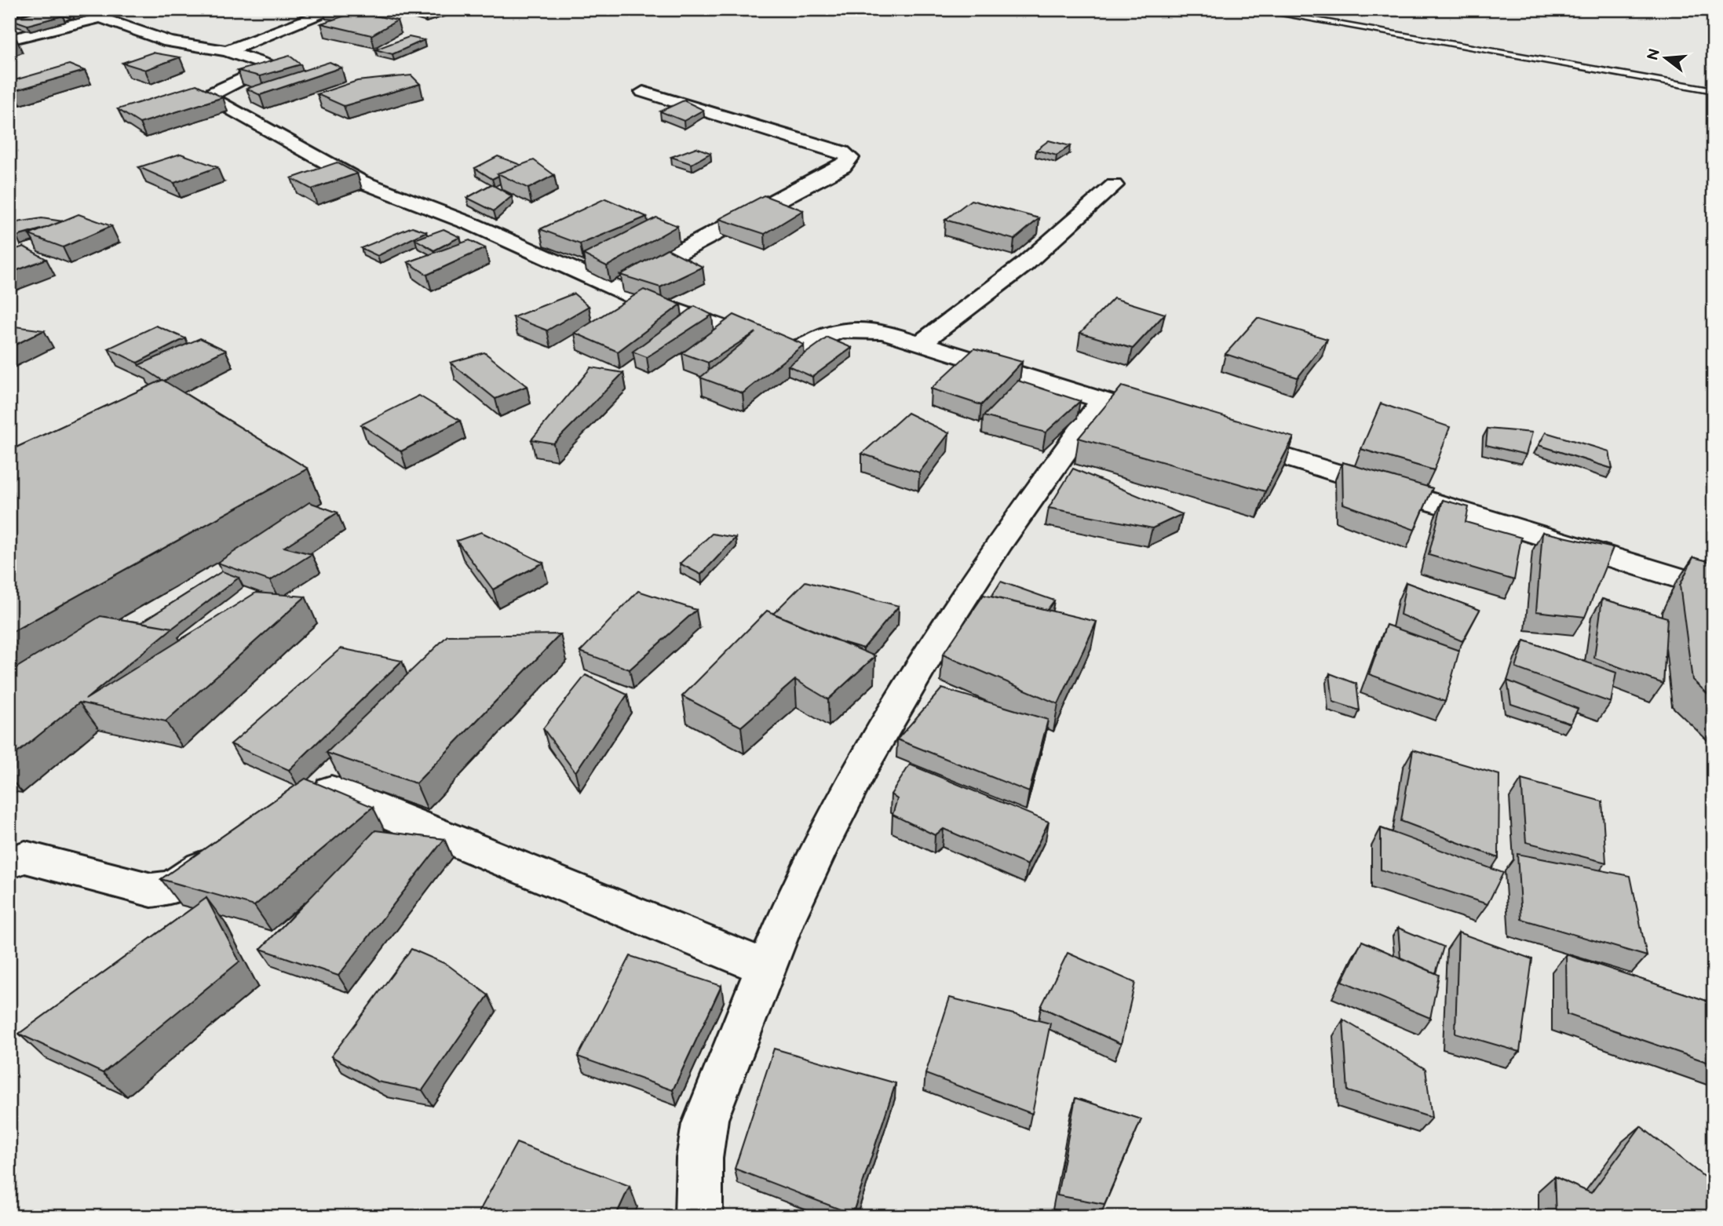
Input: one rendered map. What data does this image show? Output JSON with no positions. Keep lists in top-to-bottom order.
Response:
{
  "north": "left"
}
